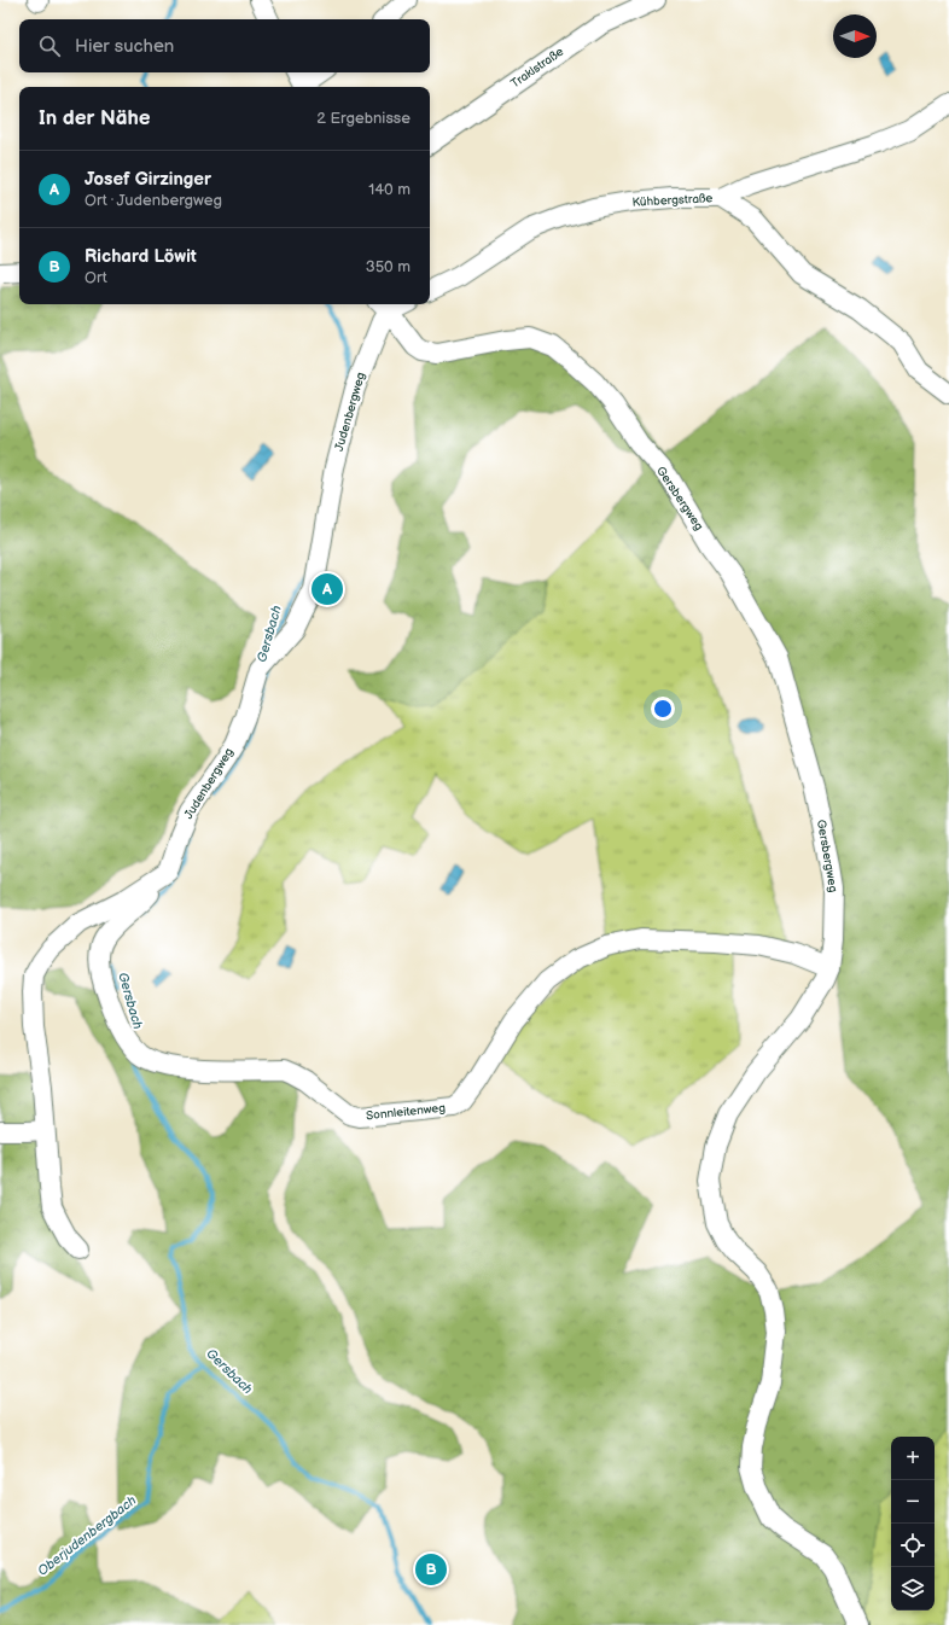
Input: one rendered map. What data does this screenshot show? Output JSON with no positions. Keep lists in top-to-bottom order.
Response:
{
  "streets": {
    "street": [
      "Traklstraße",
      "Kühbergstraße",
      "Judenbergweg",
      "Gersbergweg",
      "Sonnleitenweg"
    ]
  },
  "crossings": [
    ["Judenbergweg", "Gersbergweg"],
    ["Judenbergweg", "Sonnleitenweg"],
    ["Gersbergweg", "Sonnleitenweg"]
  ],
  "water": ["Gersbach", "Oberjudenbergbach"],
  "north": "right",
  "page": {
    "search": "Hier suchen",
    "heading": ["In der Nähe", "2 Ergebnisse"],
    "list": [
      {
        "mark": "A",
        "name": "Josef Girzinger",
        "note": "Ort · Judenbergweg",
        "value": "140 m"
      },
      {
        "mark": "B",
        "name": "Richard Löwit",
        "note": "Ort",
        "value": "350 m"
      }
    ],
    "pins": ["A", "B"],
    "map_buttons": ["+", "−"]
  }
}
